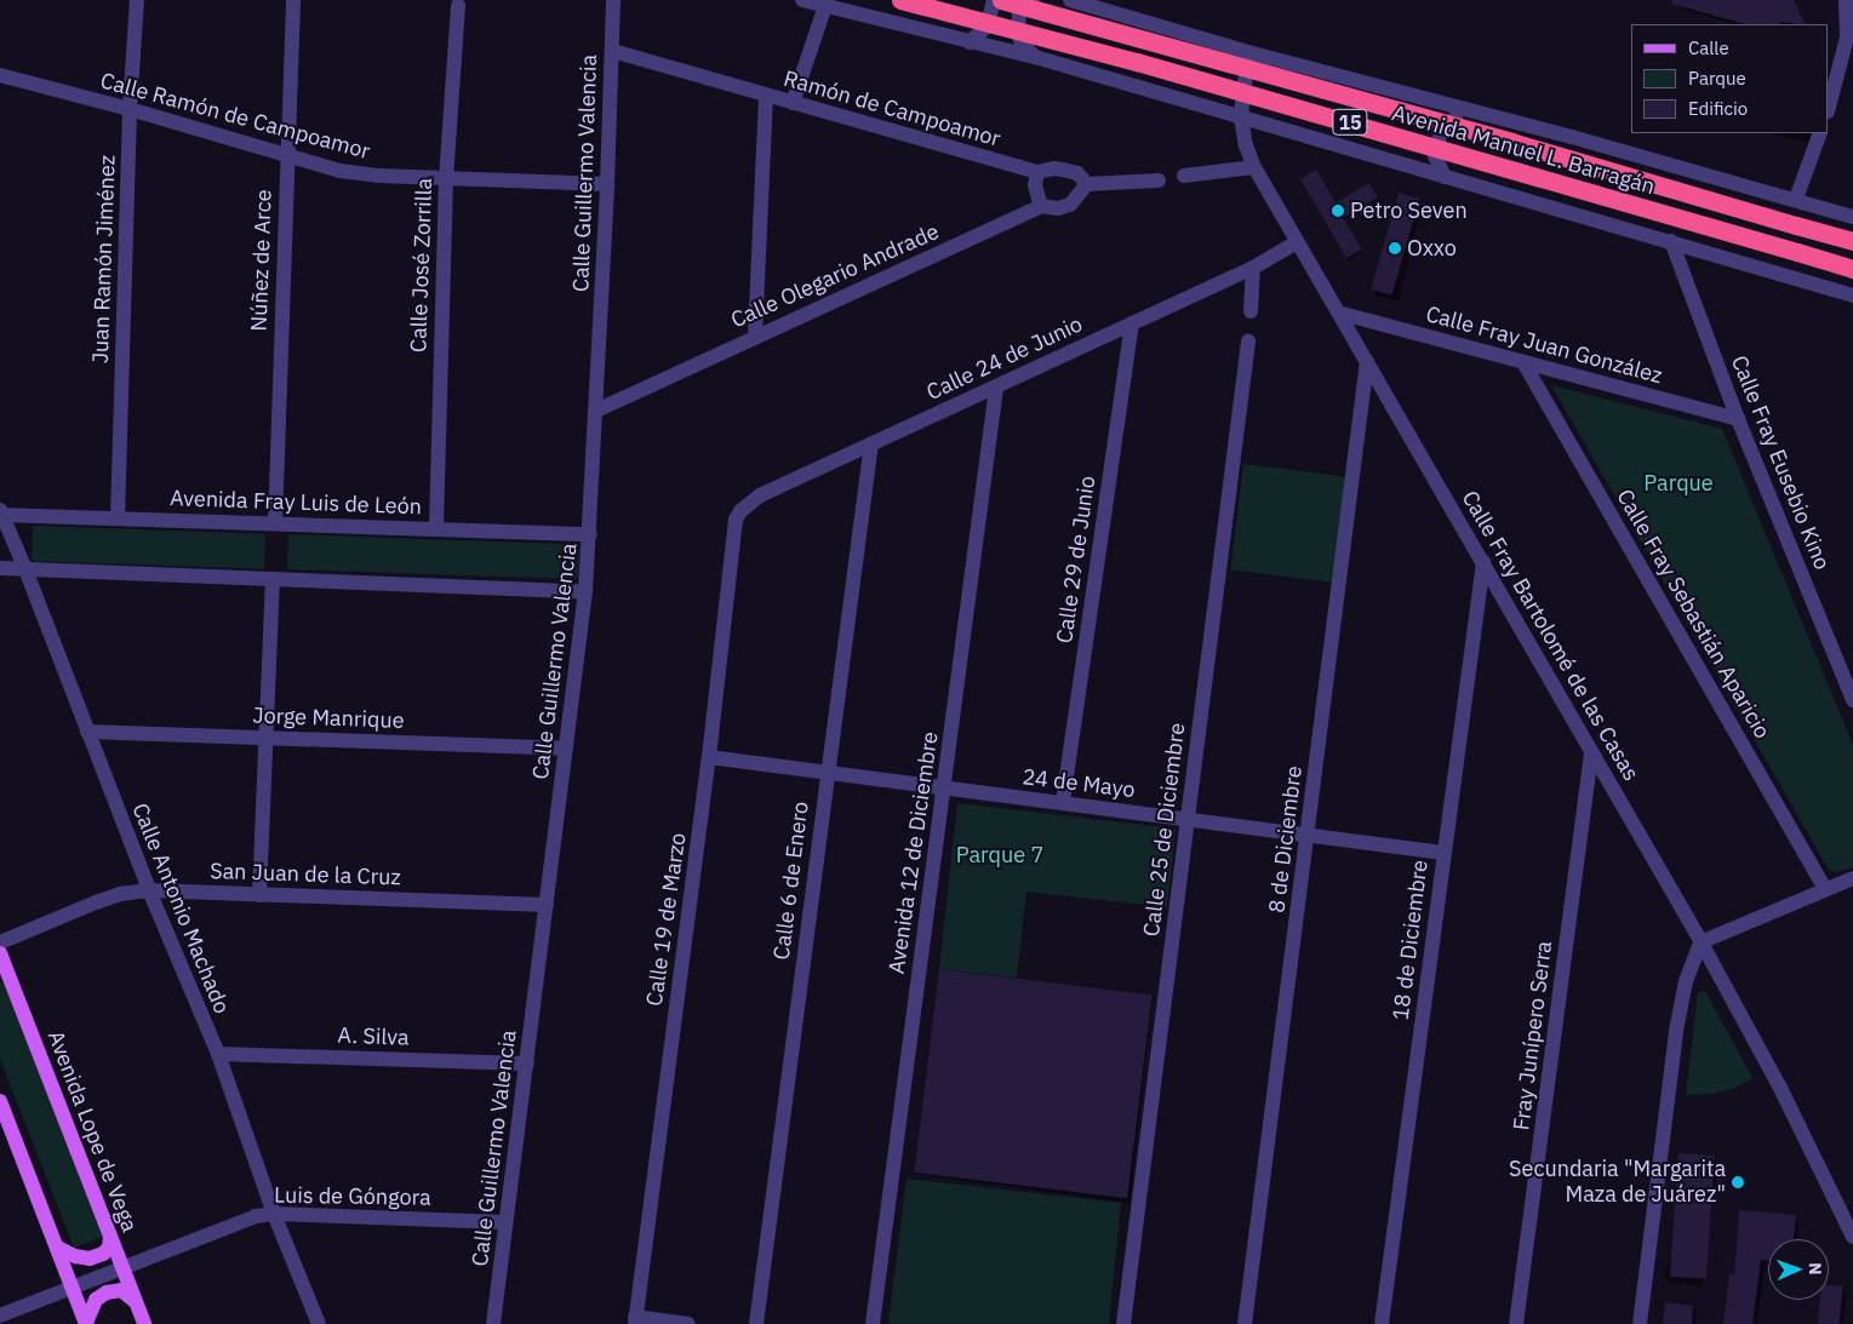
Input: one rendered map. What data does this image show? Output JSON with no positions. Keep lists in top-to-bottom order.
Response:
{
  "streets": {
    "highway": ["15", "Avenida Manuel L. Barragán"],
    "main road": ["Avenida Lope de Vega"],
    "street": [
      "Ramón de Campoamor",
      "Calle Ramón de Campoamor",
      "Calle Guillermo Valencia",
      "Juan Ramón Jiménez",
      "Núñez de Arce",
      "Calle José Zorrilla",
      "Calle Olegario Andrade",
      "Calle Fray Juan González",
      "Calle 24 de Junio",
      "Calle Fray Eusebio Kino",
      "Avenida Fray Luis de León",
      "Calle 29 de Junio",
      "Calle Fray Sebastián Aparicio",
      "Calle Fray Bartolomé de las Casas",
      "Jorge Manrique",
      "24 de Mayo",
      "Calle 25 de Diciembre",
      "8 de Diciembre",
      "Avenida 12 de Diciembre",
      "San Juan de la Cruz",
      "Calle 6 de Enero",
      "Calle Antonio Machado",
      "Calle 19 de Marzo",
      "18 de Diciembre",
      "Fray Junípero Serra",
      "A. Silva",
      "Luis de Góngora"
    ]
  },
  "crossings": [
    ["Ramón de Campoamor", "Calle Guillermo Valencia"],
    ["Ramón de Campoamor", "Calle Olegario Andrade"],
    ["Calle Ramón de Campoamor", "Calle Guillermo Valencia"],
    ["Calle Ramón de Campoamor", "Juan Ramón Jiménez"],
    ["Calle Ramón de Campoamor", "Núñez de Arce"],
    ["Calle Ramón de Campoamor", "Calle José Zorrilla"],
    ["Calle Guillermo Valencia", "Calle Olegario Andrade"],
    ["Calle Guillermo Valencia", "Avenida Fray Luis de León"],
    ["Calle Guillermo Valencia", "Jorge Manrique"],
    ["Calle Guillermo Valencia", "San Juan de la Cruz"],
    ["Calle Guillermo Valencia", "A. Silva"],
    ["Calle Guillermo Valencia", "Luis de Góngora"],
    ["Juan Ramón Jiménez", "Avenida Fray Luis de León"],
    ["Núñez de Arce", "Avenida Fray Luis de León"],
    ["Calle José Zorrilla", "Avenida Fray Luis de León"],
    ["Calle Fray Juan González", "Calle Fray Eusebio Kino"],
    ["Calle Fray Juan González", "Calle Fray Sebastián Aparicio"],
    ["Calle Fray Juan González", "Calle Fray Bartolomé de las Casas"],
    ["Calle 24 de Junio", "Calle 29 de Junio"],
    ["Calle 24 de Junio", "Calle Fray Bartolomé de las Casas"],
    ["Calle 24 de Junio", "Avenida 12 de Diciembre"],
    ["Calle 24 de Junio", "Calle 6 de Enero"],
    ["Calle 24 de Junio", "Calle 19 de Marzo"],
    ["Avenida Fray Luis de León", "Calle Antonio Machado"],
    ["Calle 29 de Junio", "24 de Mayo"],
    ["Calle Fray Bartolomé de las Casas", "8 de Diciembre"],
    ["Calle Fray Bartolomé de las Casas", "18 de Diciembre"],
    ["Calle Fray Bartolomé de las Casas", "Fray Junípero Serra"],
    ["Jorge Manrique", "Calle Antonio Machado"],
    ["24 de Mayo", "Calle 25 de Diciembre"],
    ["24 de Mayo", "8 de Diciembre"],
    ["24 de Mayo", "Avenida 12 de Diciembre"],
    ["24 de Mayo", "Calle 6 de Enero"],
    ["24 de Mayo", "Calle 19 de Marzo"],
    ["24 de Mayo", "18 de Diciembre"],
    ["San Juan de la Cruz", "Calle Antonio Machado"],
    ["Calle Antonio Machado", "A. Silva"],
    ["Calle Antonio Machado", "Luis de Góngora"],
    ["Avenida Lope de Vega", "Luis de Góngora"]
  ],
  "parks": ["Parque", "Parque 7"],
  "places": ["Petro Seven", "Oxxo", "Secundaria \"Margarita Maza de Juárez\""],
  "legend": ["Calle", "Parque", "Edificio"],
  "north": "right"
}
